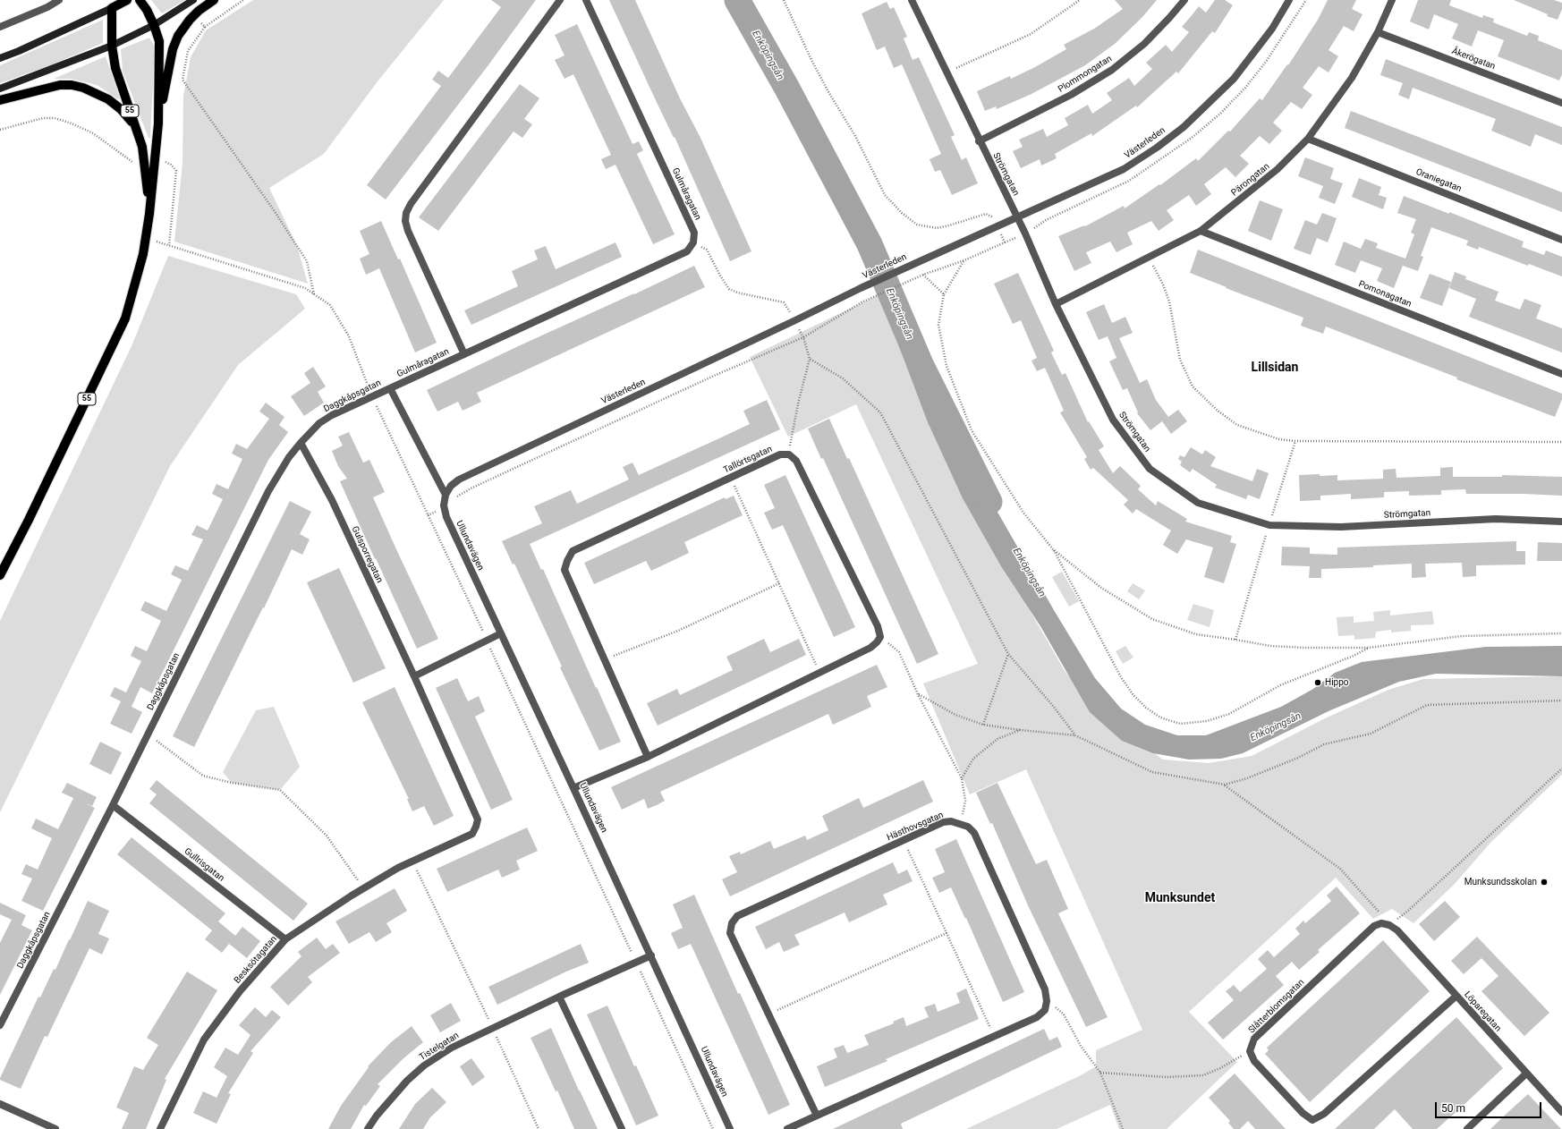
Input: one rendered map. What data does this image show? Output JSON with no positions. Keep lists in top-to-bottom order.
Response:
{
  "streets": {
    "main road": ["55"],
    "street": [
      "Åkerögatan",
      "Plommongatan",
      "Västerleden",
      "Strömgatan",
      "Pärongatan",
      "Oraniegatan",
      "Gulmåragatan",
      "Pomonagatan",
      "Daggkåpsgatan",
      "Tallörtsgatan",
      "Ullundavägen",
      "Gulsporregatan",
      "Hästhovsgatan",
      "Gullrisgatan",
      "Besksötagatan",
      "Slåtterblomsgatan",
      "Löparegatan",
      "Tistelgatan"
    ]
  },
  "crossings": [
    ["Åkerögatan", "Pärongatan"],
    ["Plommongatan", "Strömgatan"],
    ["Västerleden", "Strömgatan"],
    ["Västerleden", "Ullundavägen"],
    ["Strömgatan", "Pärongatan"],
    ["Pärongatan", "Oraniegatan"],
    ["Pärongatan", "Pomonagatan"],
    ["Gulmåragatan", "Daggkåpsgatan"],
    ["Daggkåpsgatan", "Gulsporregatan"],
    ["Daggkåpsgatan", "Gullrisgatan"],
    ["Ullundavägen", "Tistelgatan"],
    ["Gulsporregatan", "Besksötagatan"],
    ["Gullrisgatan", "Besksötagatan"],
    ["Slåtterblomsgatan", "Löparegatan"]
  ],
  "districts": ["Lillsidan", "Munksundet"],
  "water": ["Enköpingsån"],
  "places": ["Hippo", "Munksundsskolan"],
  "scale_bar": "50 m"
}
